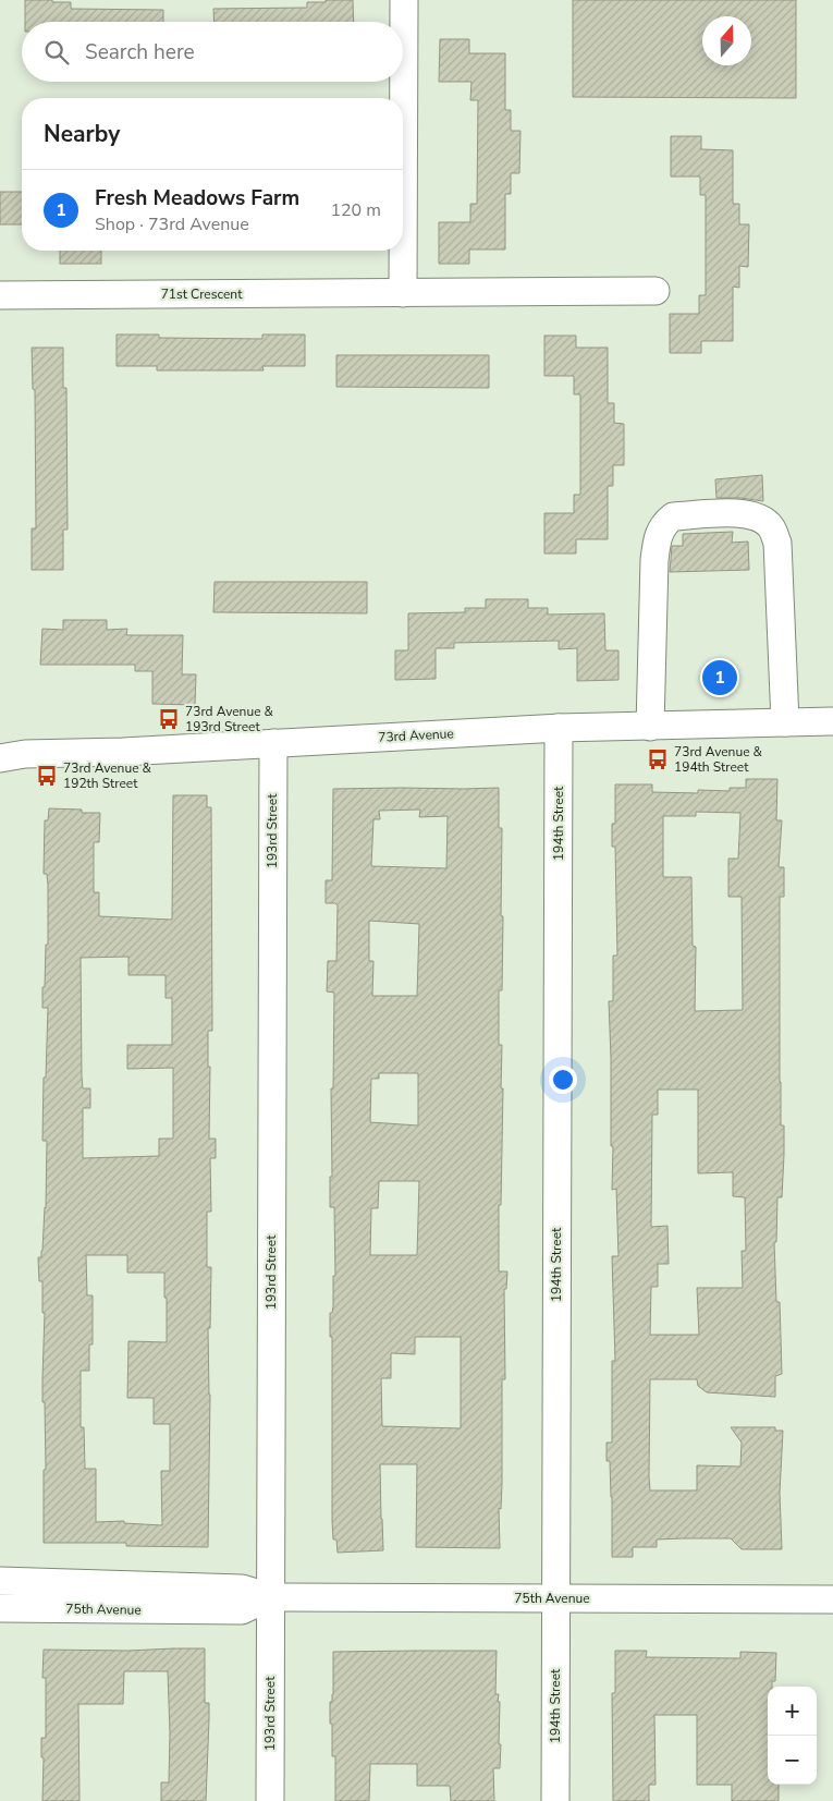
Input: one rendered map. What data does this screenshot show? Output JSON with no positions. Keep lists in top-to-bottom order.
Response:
{
  "streets": {
    "street": [
      "71st Crescent",
      "73rd Avenue",
      "194th Street",
      "193rd Street",
      "75th Avenue"
    ]
  },
  "crossings": [
    ["73rd Avenue", "194th Street"],
    ["73rd Avenue", "193rd Street"],
    ["194th Street", "75th Avenue"],
    ["193rd Street", "75th Avenue"]
  ],
  "places": {
    "bus stop": ["73rd Avenue & 193rd Street", "73rd Avenue & 194th Street", "73rd Avenue & 192th Street"]
  },
  "north": "top",
  "page": {
    "search": "Search here",
    "heading": "Nearby",
    "list": [
      {
        "mark": "1",
        "name": "Fresh Meadows Farm",
        "note": "Shop · 73rd Avenue",
        "value": "120 m"
      }
    ],
    "pins": "1",
    "map_buttons": ["+", "−"]
  }
}
